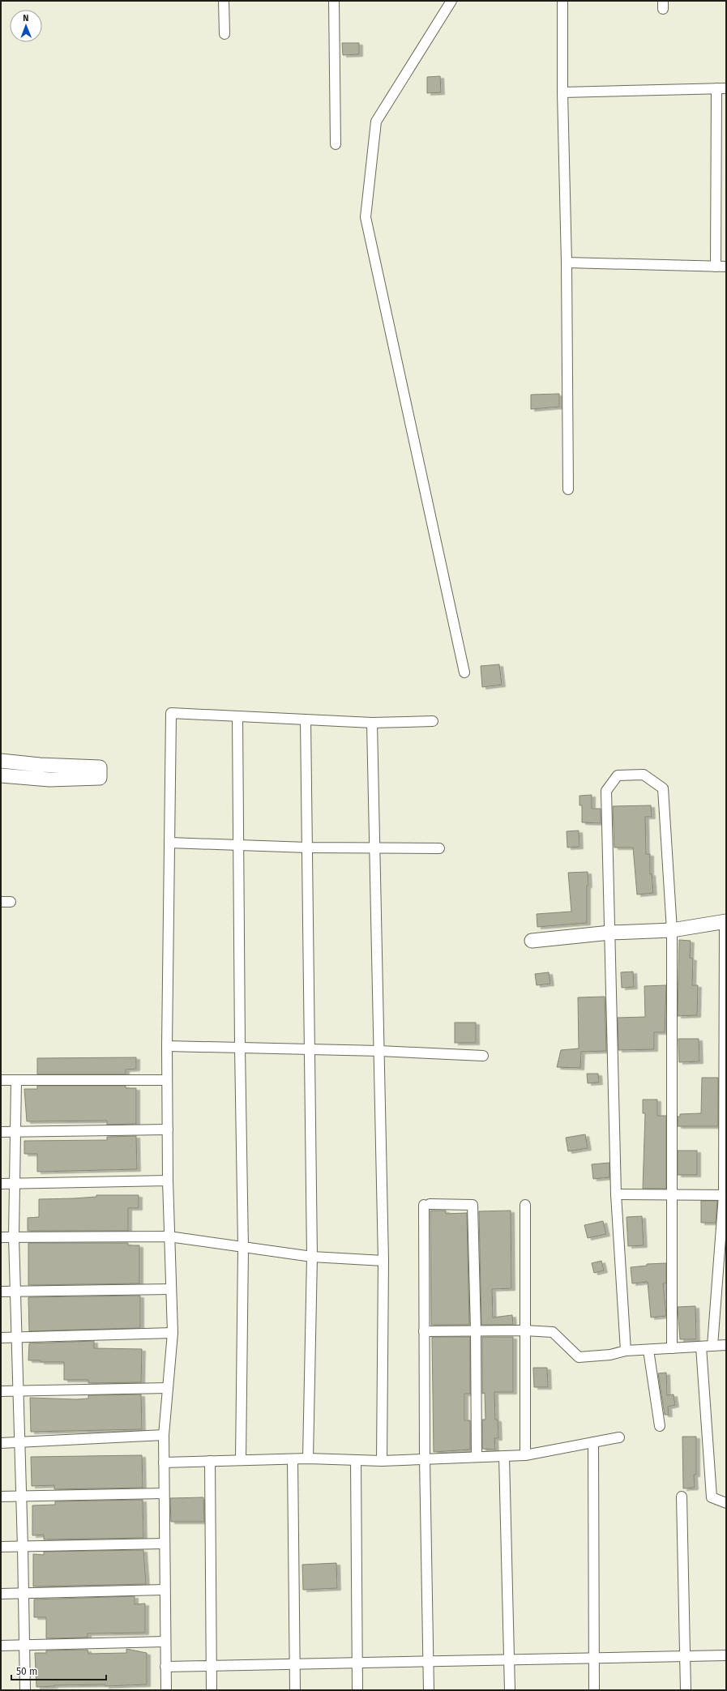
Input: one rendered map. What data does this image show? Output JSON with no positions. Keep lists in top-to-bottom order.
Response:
{
  "scale_bar": "50 m",
  "north": "top"
}
